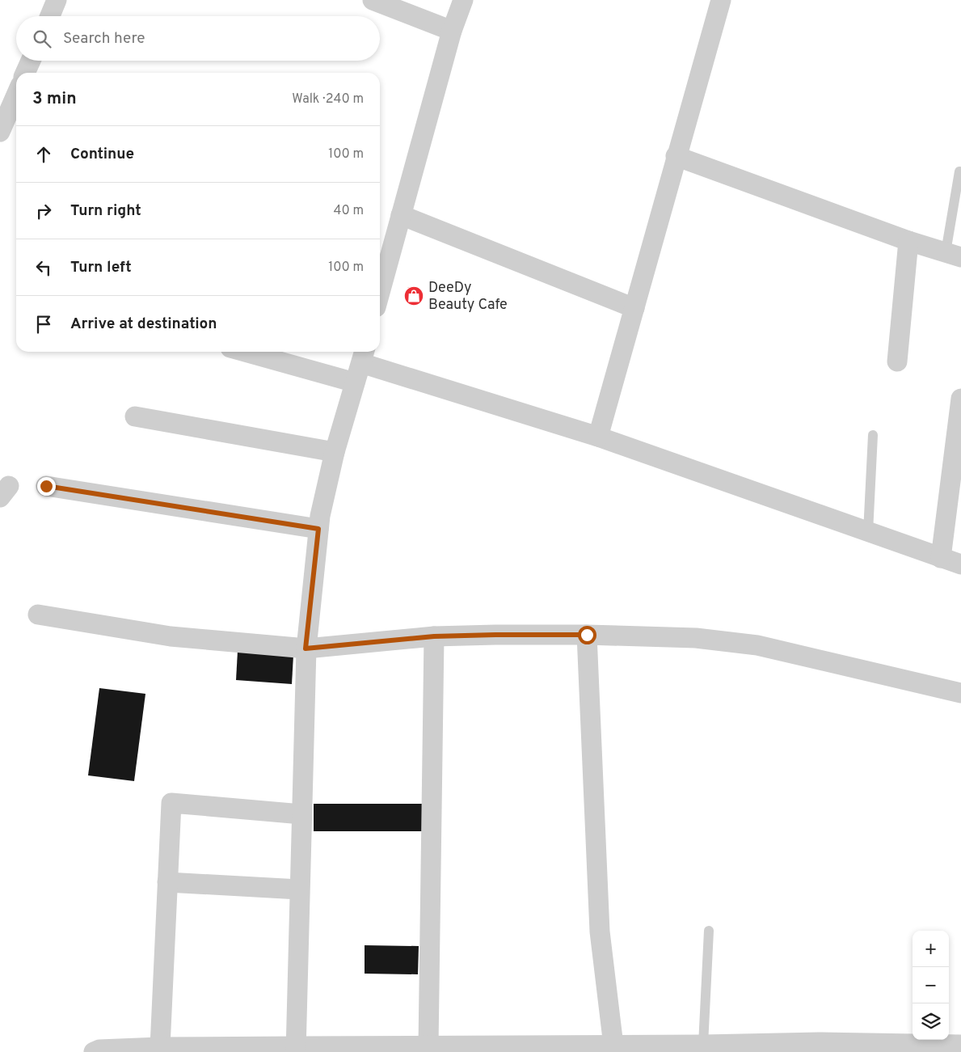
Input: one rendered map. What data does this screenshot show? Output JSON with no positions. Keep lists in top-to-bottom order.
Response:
{
  "places": {
    "shop": ["DeeDy Beauty Cafe"]
  },
  "page": {
    "search": "Search here",
    "heading": ["3 min", "Walk · 240 m"],
    "list": [
      ["Continue", "100 m"],
      ["Turn right", "40 m"],
      ["Turn left", "100 m"],
      "Arrive at destination"
    ],
    "map_buttons": ["+", "−"]
  }
}
